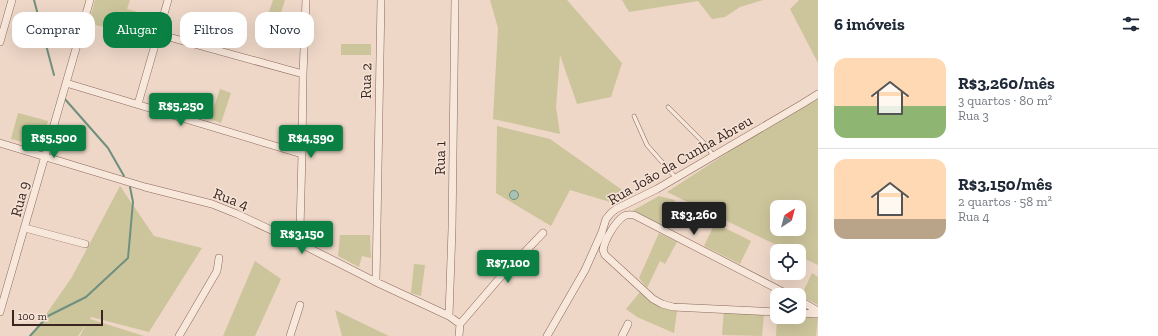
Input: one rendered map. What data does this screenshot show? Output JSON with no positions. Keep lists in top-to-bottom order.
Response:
{
  "streets": {
    "street": [
      "Rua 2",
      "Rua 1",
      "Rua João da Cunha Abreu",
      "Rua 9",
      "Rua 4"
    ]
  },
  "crossings": [
    ["Rua 2", "Rua 4"],
    ["Rua 1", "Rua 4"],
    ["Rua 9", "Rua 4"]
  ],
  "scale_bar": "100 m",
  "north": "top right",
  "page": {
    "heading": "6 imóveis",
    "chip": [
      "Comprar",
      "Alugar",
      "Filtros",
      "Novo"
    ],
    "list": [
      {
        "name": "R$3,260/mês",
        "note": "3 quartos · 80 m² · Rua 3"
      },
      {
        "name": "R$3,150/mês",
        "note": "2 quartos · 58 m² · Rua 4"
      }
    ],
    "price": [
      "R$5,250",
      "R$5,500",
      "R$4,590",
      "R$3,260",
      "R$3,150",
      "R$7,100"
    ],
    "scale": "100 m"
  }
}
